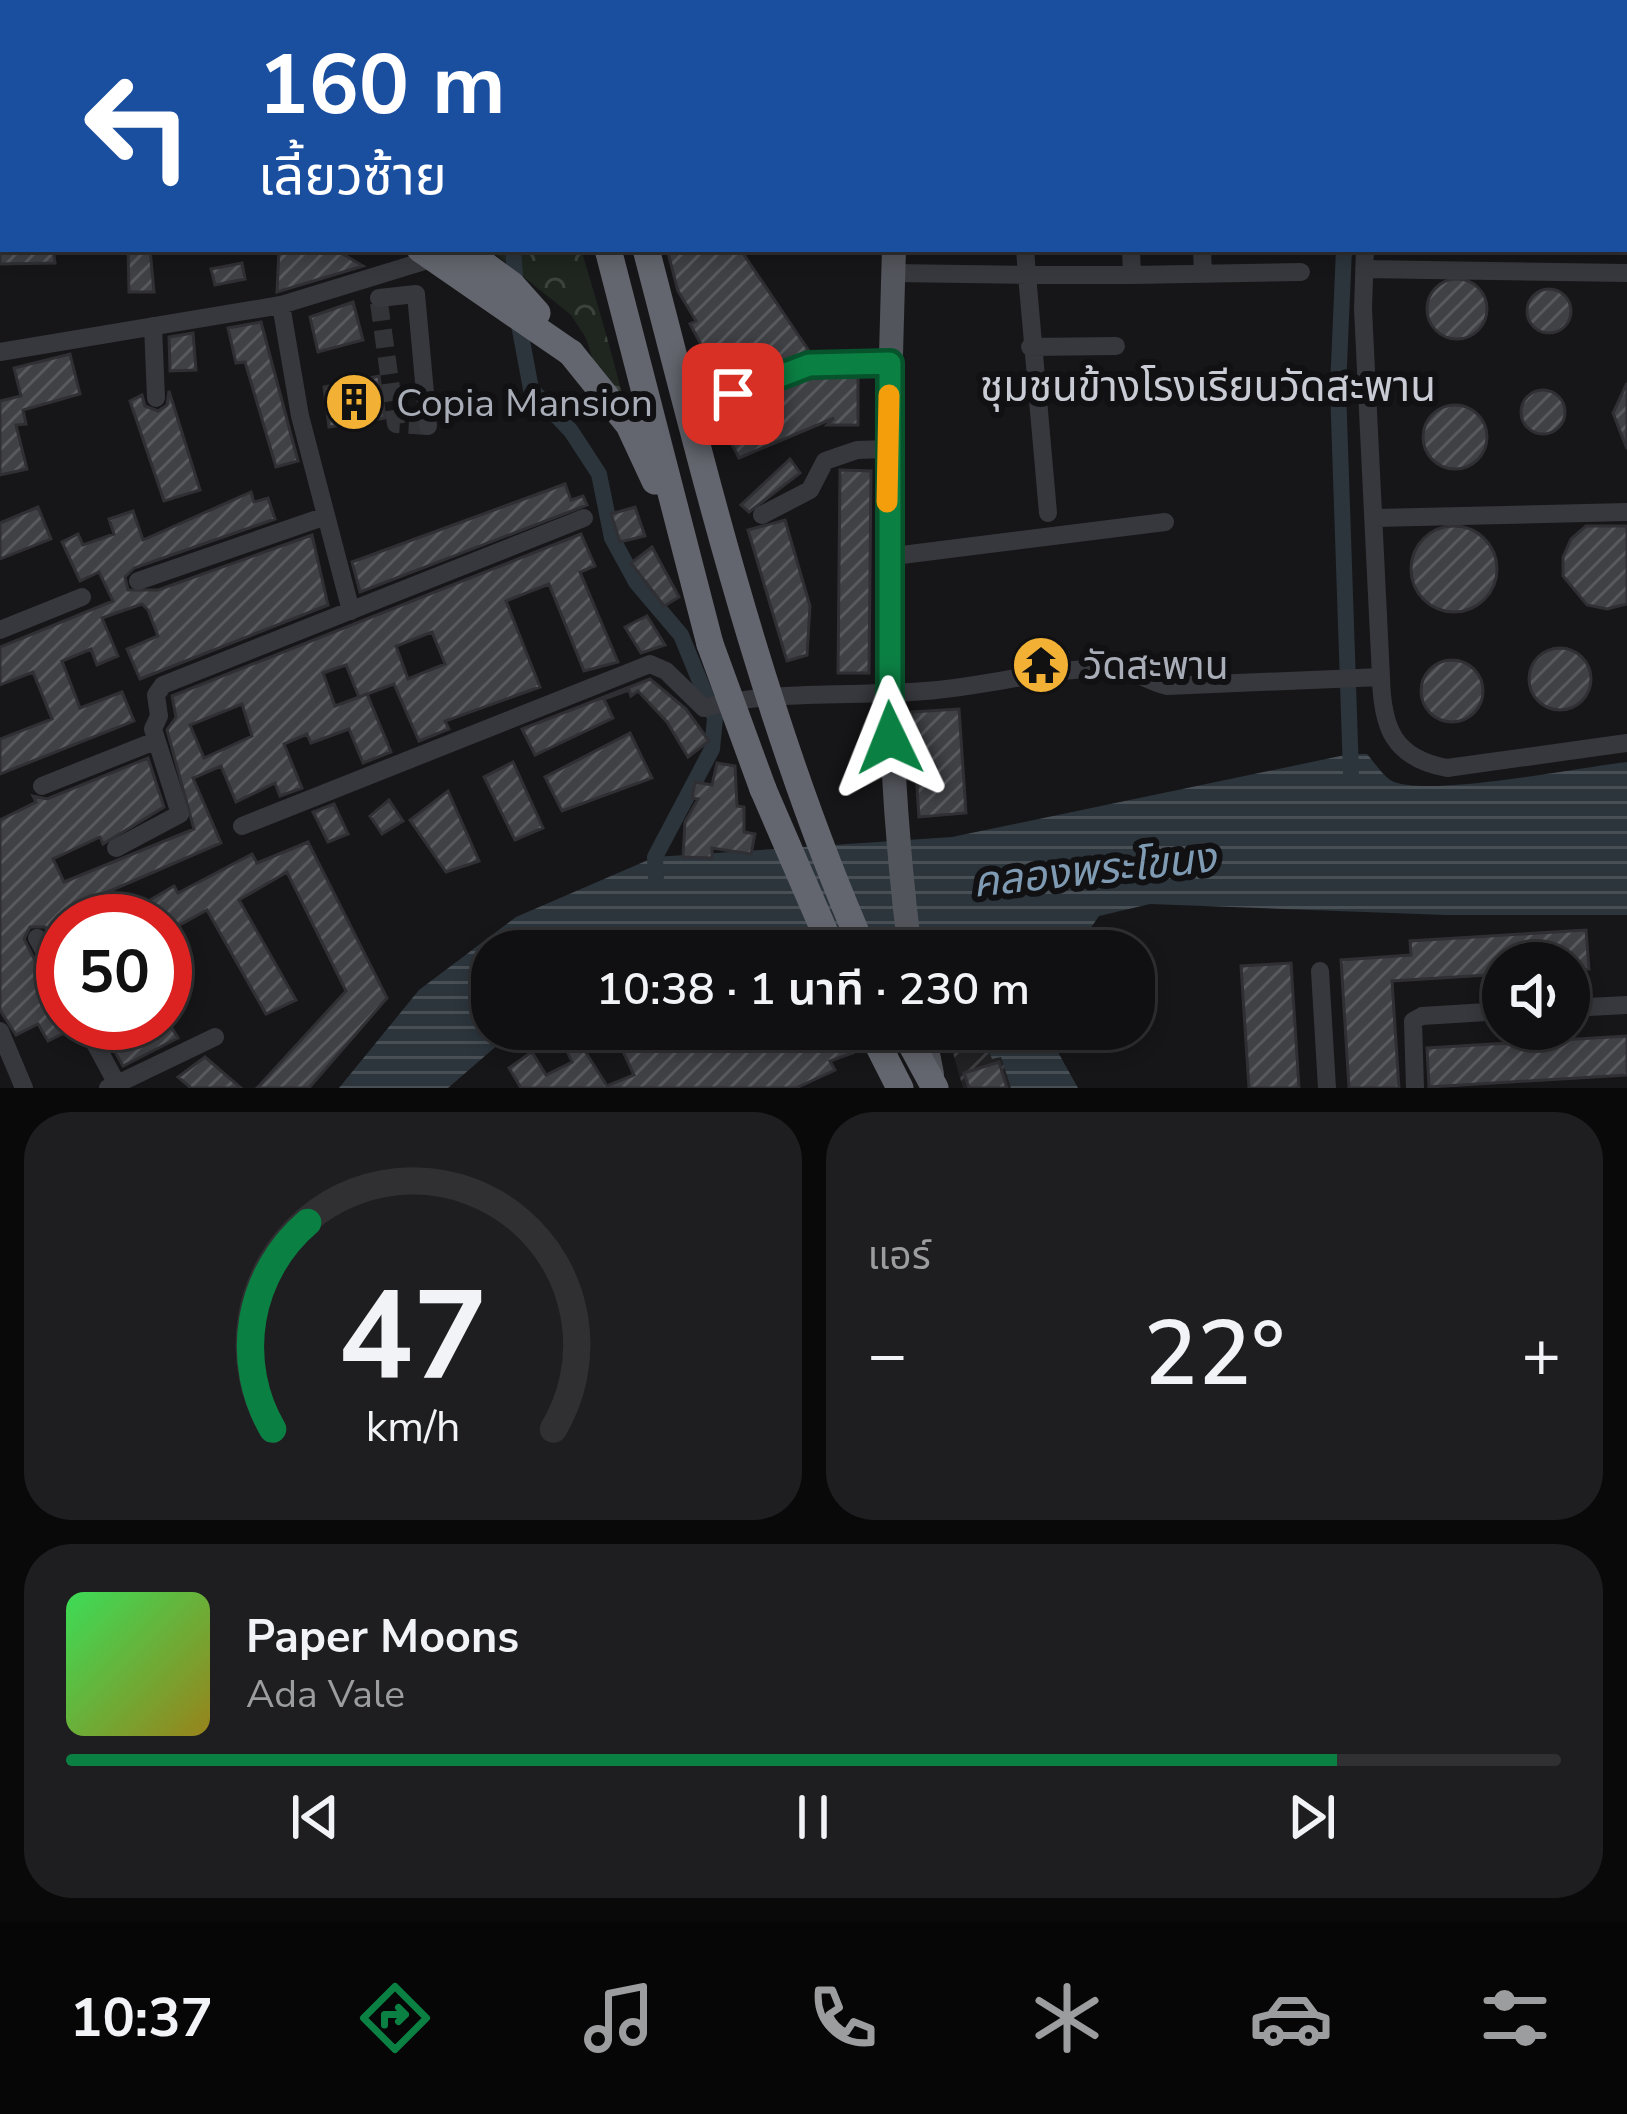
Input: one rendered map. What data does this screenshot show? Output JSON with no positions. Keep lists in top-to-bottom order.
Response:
{
  "districts": ["ชุมชนข้างโรงเรียนวัดสะพาน"],
  "water": ["คลองพระโขนง"],
  "places": {
    "building": ["Copia Mansion"],
    "temple": ["วัดสะพาน"]
  },
  "page": {
    "turn": ["160 m", "เลี้ยวซ้าย"],
    "limit": "50",
    "trip": "10:38 · 1 นาที · 230 m",
    "tile": "แอร์",
    "heat": ["−", "22°", "+"],
    "song": ["Paper Moons", "Ada Vale"],
    "tabs": "10:37",
    "gauge": ["47", "km/h"]
  }
}
